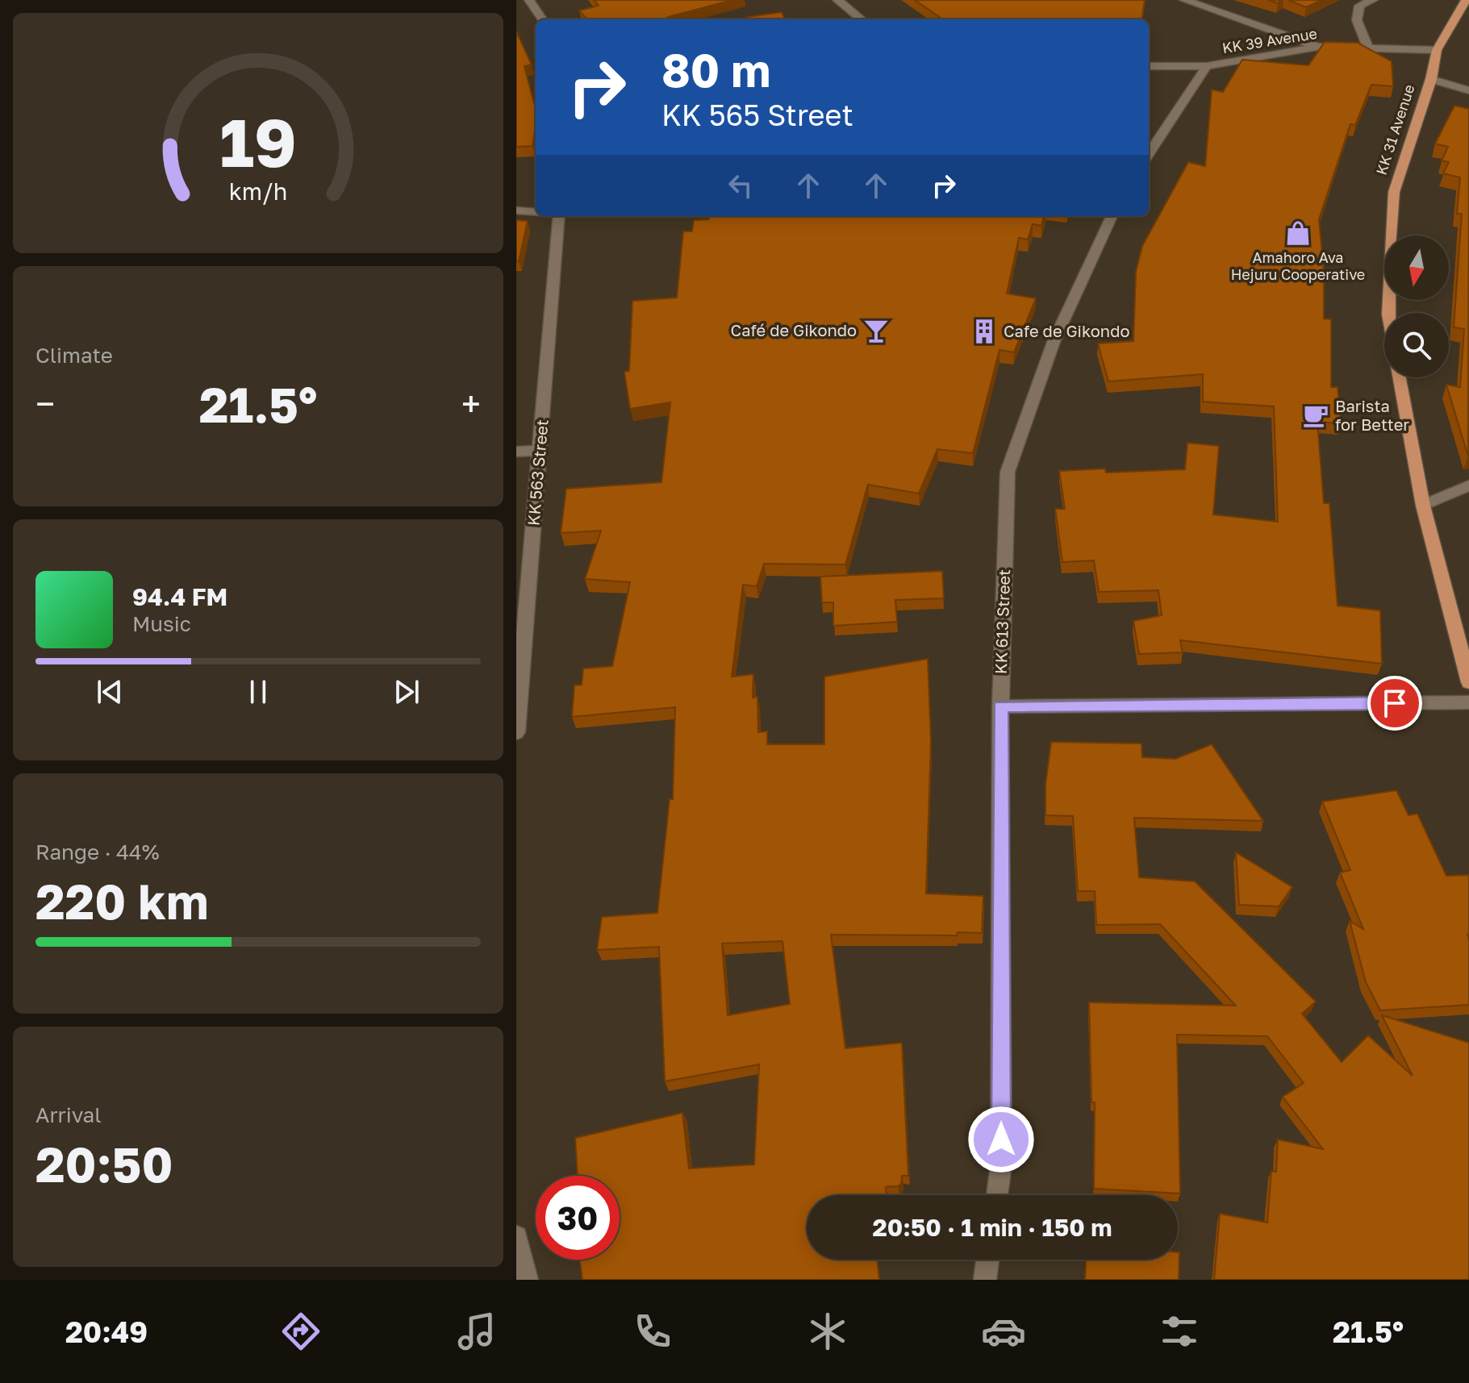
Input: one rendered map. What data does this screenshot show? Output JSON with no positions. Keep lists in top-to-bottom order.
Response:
{
  "streets": {
    "main road": ["KK 31 Avenue"],
    "street": ["KK 39 Avenue", "KK 563 Street", "KK 613 Street"]
  },
  "crossings": [
    ["KK 39 Avenue", "KK 31 Avenue"]
  ],
  "places": {
    "shop": ["Amahoro Ava Hejuru Cooperative"],
    "bar": ["Café de Gikondo"],
    "building": ["Cafe de Gikondo"],
    "cafe": ["Barista for Better"]
  },
  "north": "bottom",
  "page": {
    "turn": ["80 m", "KK 565 Street"],
    "tile": [
      "Climate",
      ["Range · 44%", "220 km"],
      ["Arrival", "20:50"]
    ],
    "heat": ["−", "21.5°", "+"],
    "song": ["94.4 FM", "Music"],
    "limit": "30",
    "trip": "20:50 · 1 min · 150 m",
    "tabs": ["20:49", "21.5°"],
    "gauge": ["19", "km/h"]
  }
}
